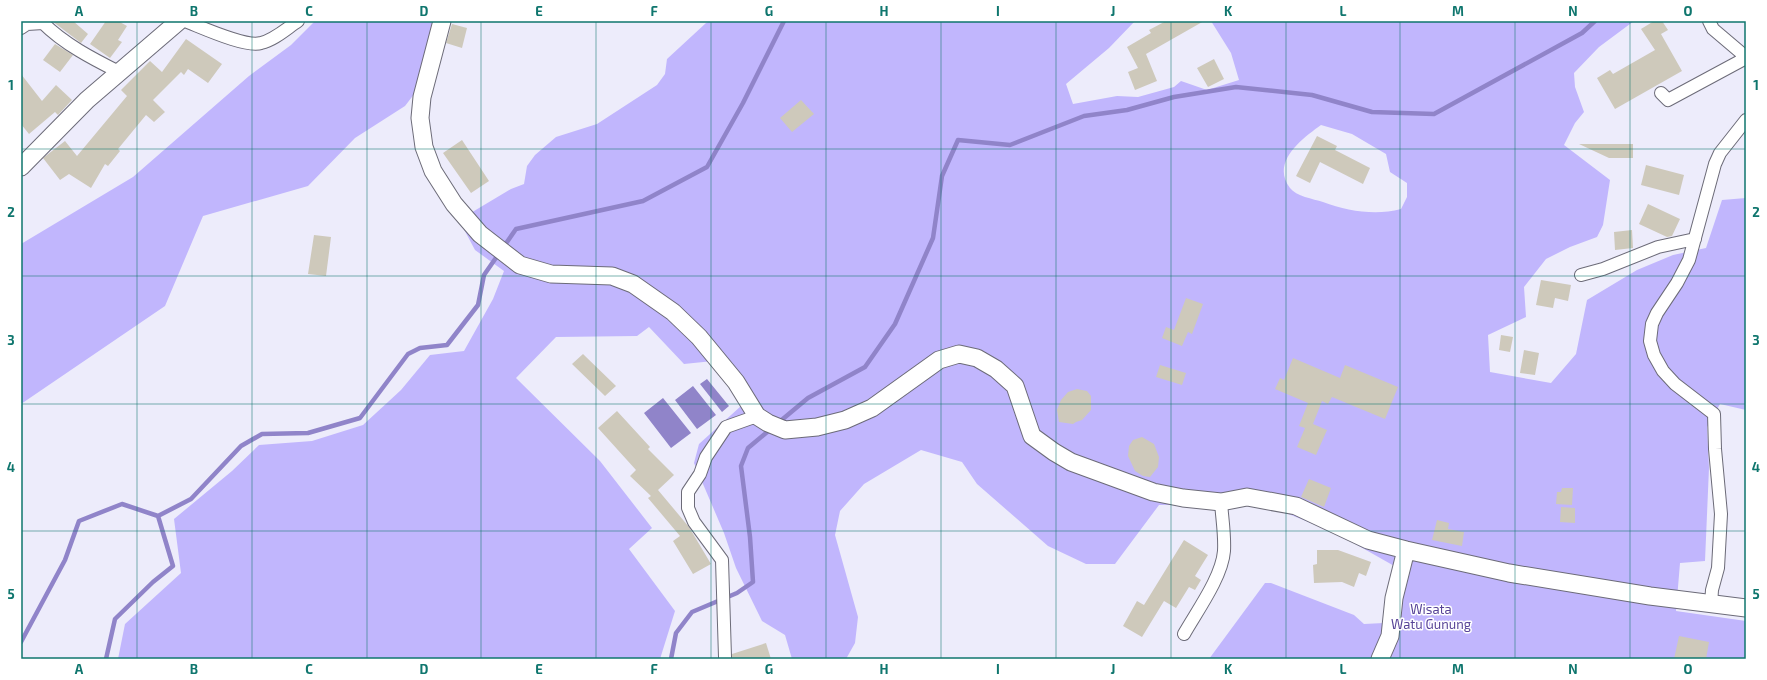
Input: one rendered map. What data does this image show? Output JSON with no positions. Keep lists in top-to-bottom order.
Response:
{
  "parks": ["Wisata Watu Gunung"],
  "grid": {
    "columns": [
      "A",
      "B",
      "C",
      "D",
      "E",
      "F",
      "G",
      "H",
      "I",
      "J",
      "K",
      "L",
      "M",
      "N",
      "O"
    ],
    "rows": [
      "1",
      "2",
      "3",
      "4",
      "5"
    ]
  }
}
